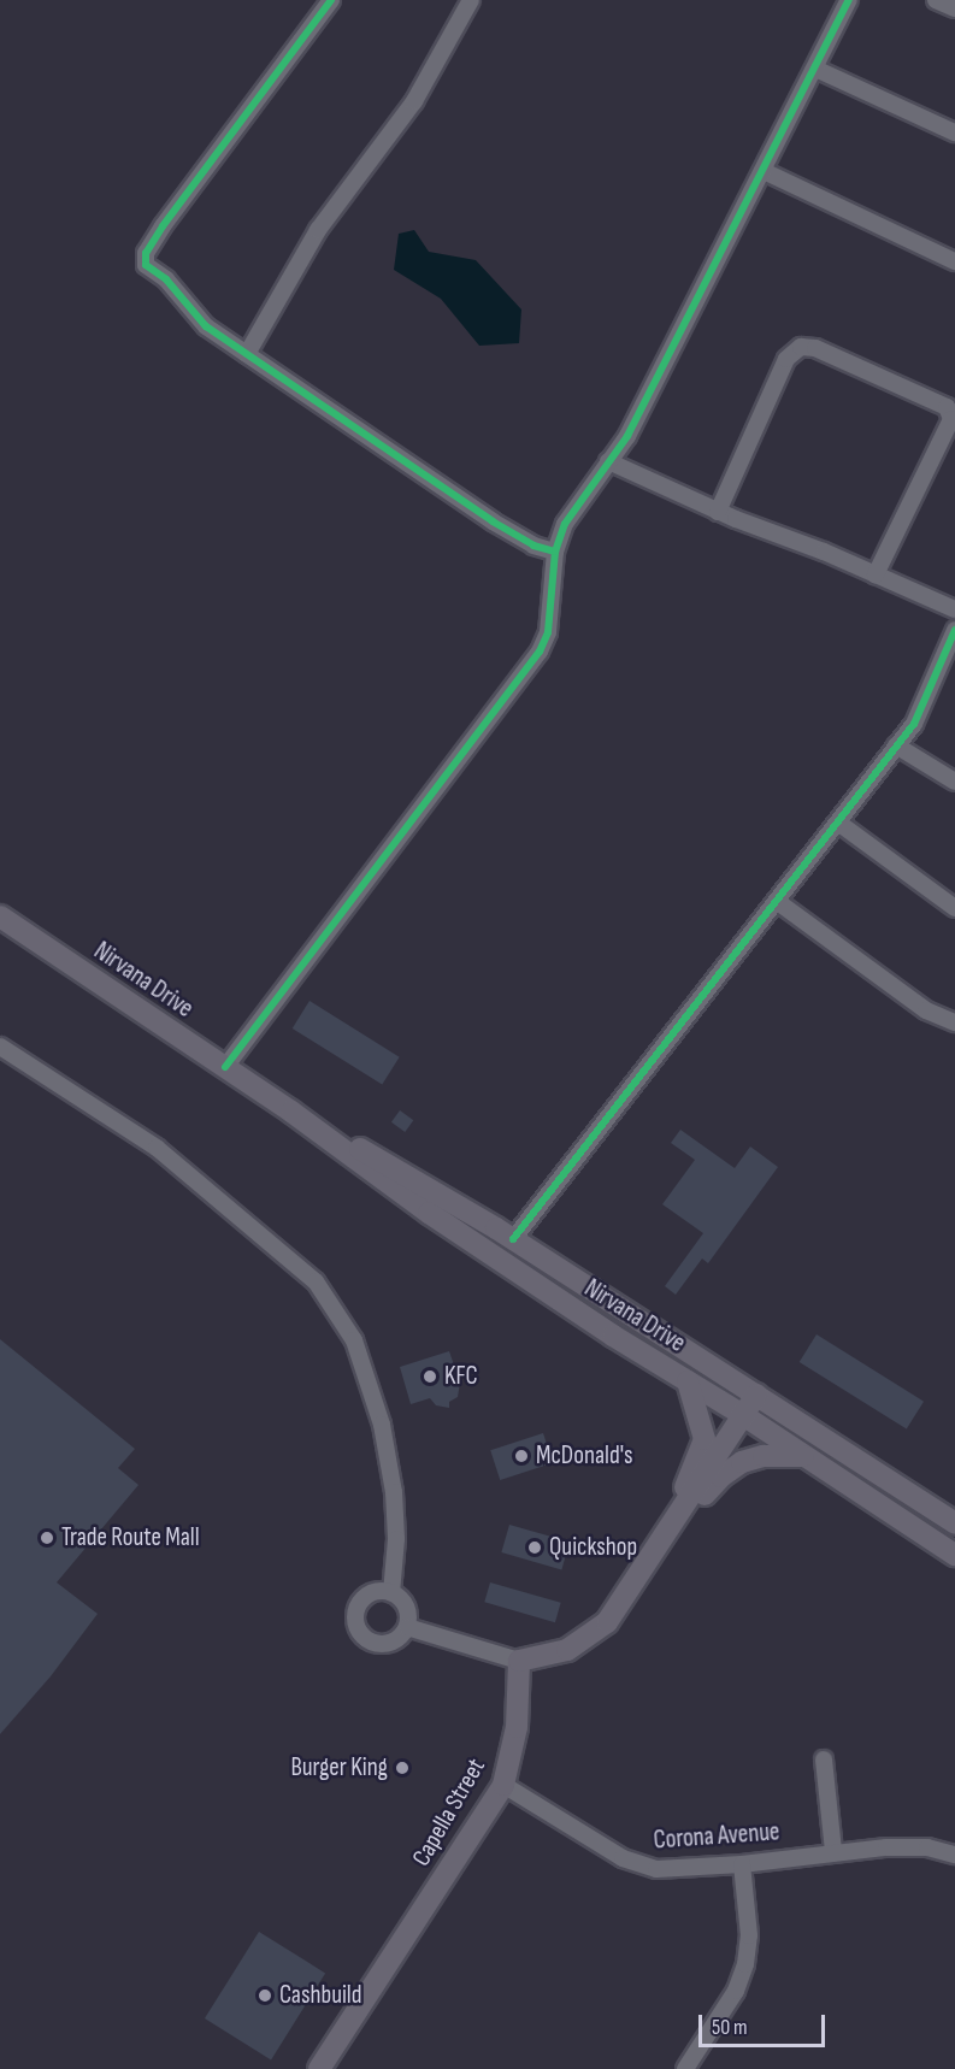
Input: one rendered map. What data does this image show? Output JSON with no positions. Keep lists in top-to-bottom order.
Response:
{
  "streets": {
    "main road": ["Nirvana Drive", "Capella Street"],
    "street": ["Corona Avenue"]
  },
  "crossings": [
    ["Capella Street", "Corona Avenue"]
  ],
  "places": [
    "KFC",
    "McDonald's",
    "Trade Route Mall",
    "Quickshop",
    "Burger King",
    "Cashbuild"
  ],
  "scale_bar": "50 m"
}
